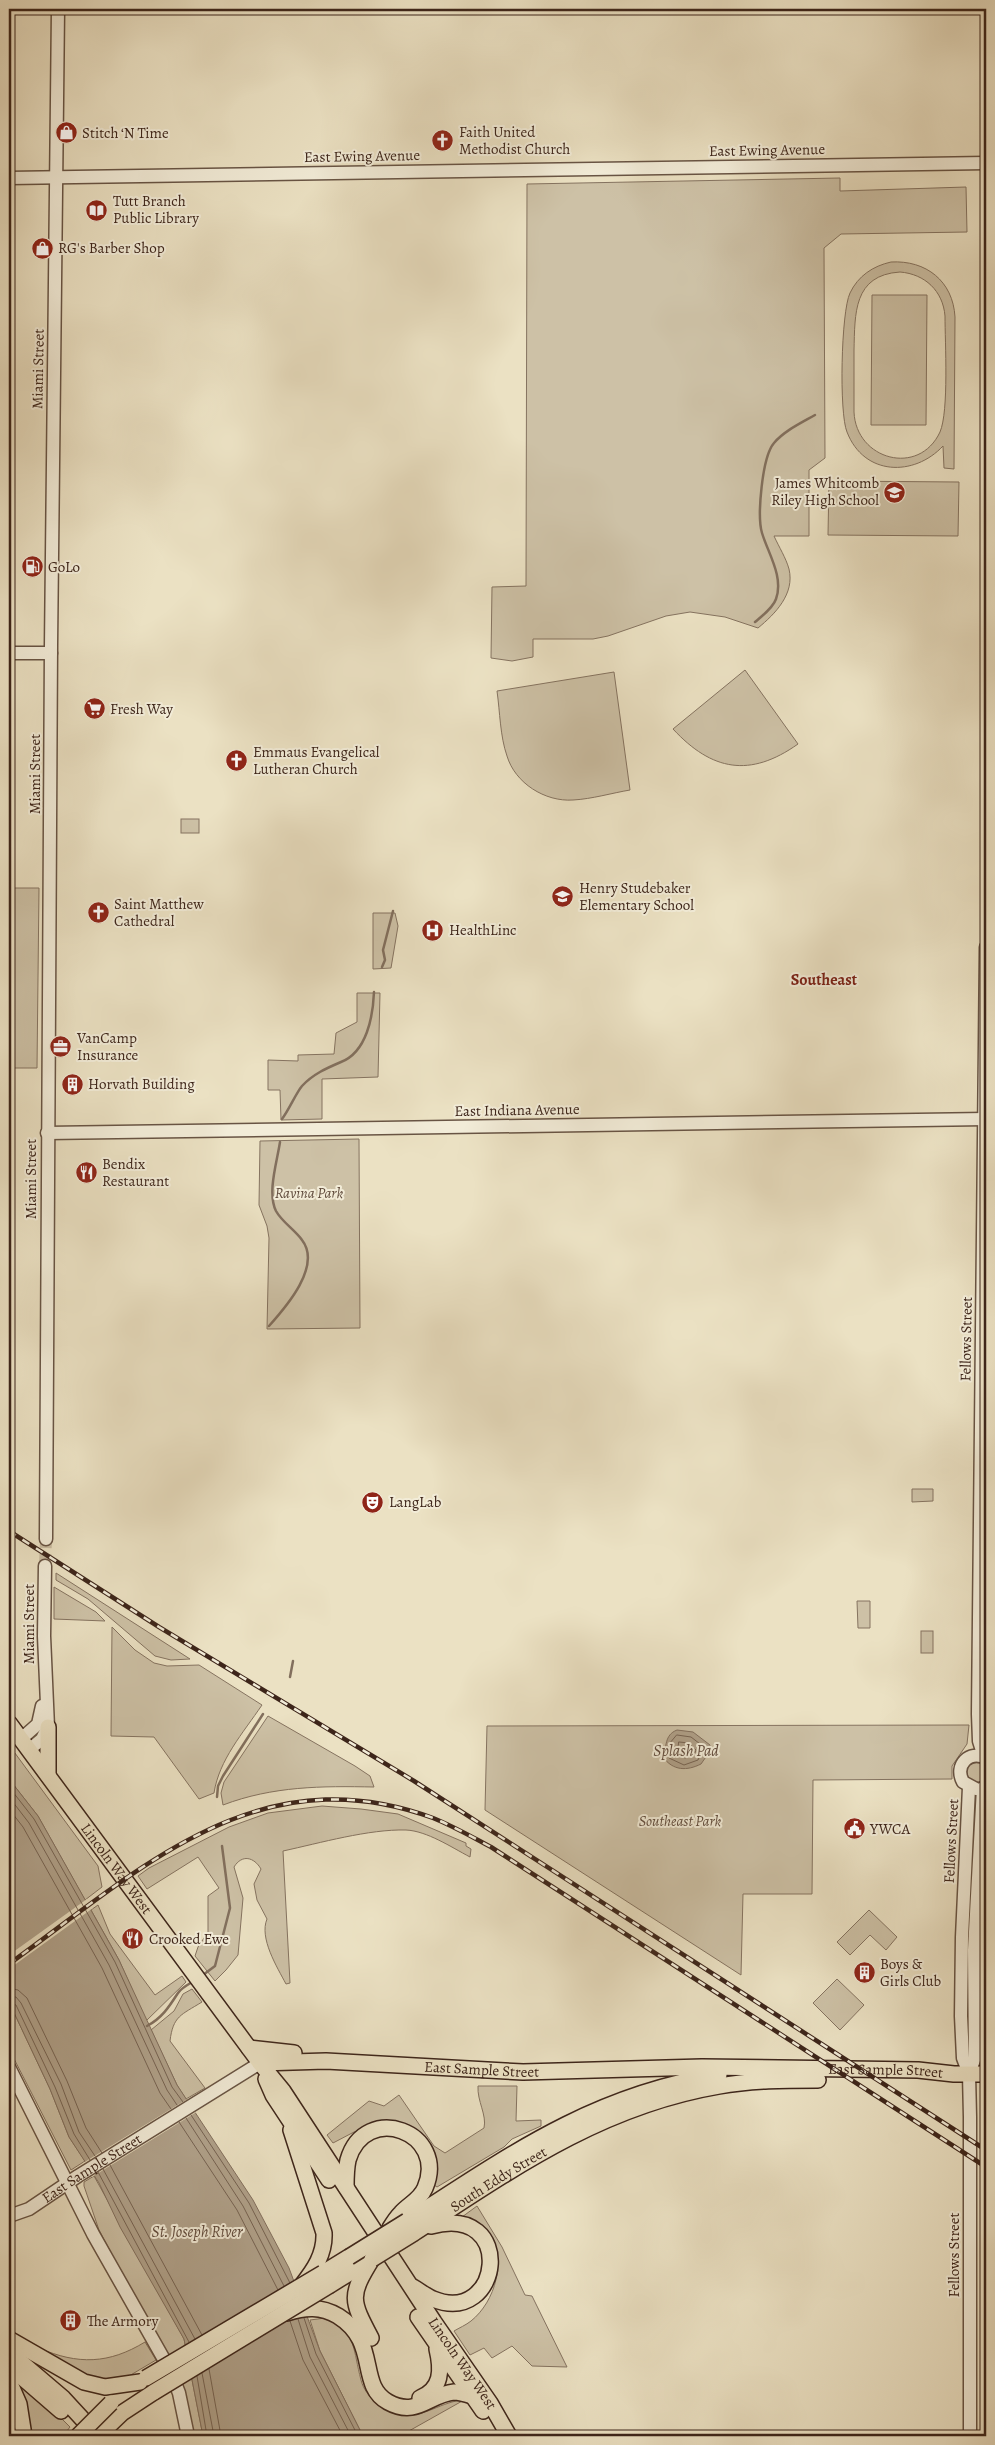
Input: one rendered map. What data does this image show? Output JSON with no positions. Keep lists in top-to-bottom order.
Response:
{
  "streets": {
    "main road": ["Lincoln Way West", "East Sample Street", "South Eddy Street"],
    "street": [
      "East Ewing Avenue",
      "Miami Street",
      "East Indiana Avenue",
      "Fellows Street"
    ]
  },
  "crossings": [
    ["East Ewing Avenue", "Miami Street"],
    ["Miami Street", "East Indiana Avenue"],
    ["Miami Street", "Lincoln Way West"],
    ["East Indiana Avenue", "Fellows Street"],
    ["Fellows Street", "East Sample Street"],
    ["Fellows Street", "South Eddy Street"],
    ["Lincoln Way West", "East Sample Street"],
    ["East Sample Street", "South Eddy Street"]
  ],
  "districts": ["Southeast"],
  "water": ["Splash Pad", "St. Joseph River"],
  "parks": ["Ravina Park", "Southeast Park"],
  "places": {
    "shop": ["Stitch ‘N Time", "RG's Barber Shop"],
    "church": ["Faith United Methodist Church", "Emmaus Evangelical Lutheran Church", "Saint Matthew Cathedral"],
    "library": ["Tutt Branch Public Library"],
    "school or university": ["James Whitcomb Riley High School", "Henry Studebaker Elementary School"],
    "fuel station": ["GoLo"],
    "supermarket": ["Fresh Way"],
    "hospital": ["HealthLinc"],
    "office": ["VanCamp Insurance"],
    "building": ["Horvath Building", "Boys & Girls Club", "The Armory"],
    "restaurant": ["Bendix Restaurant", "Crooked Ewe"],
    "theatre": ["LangLab"],
    "public building": ["YWCA"]
  }
}
